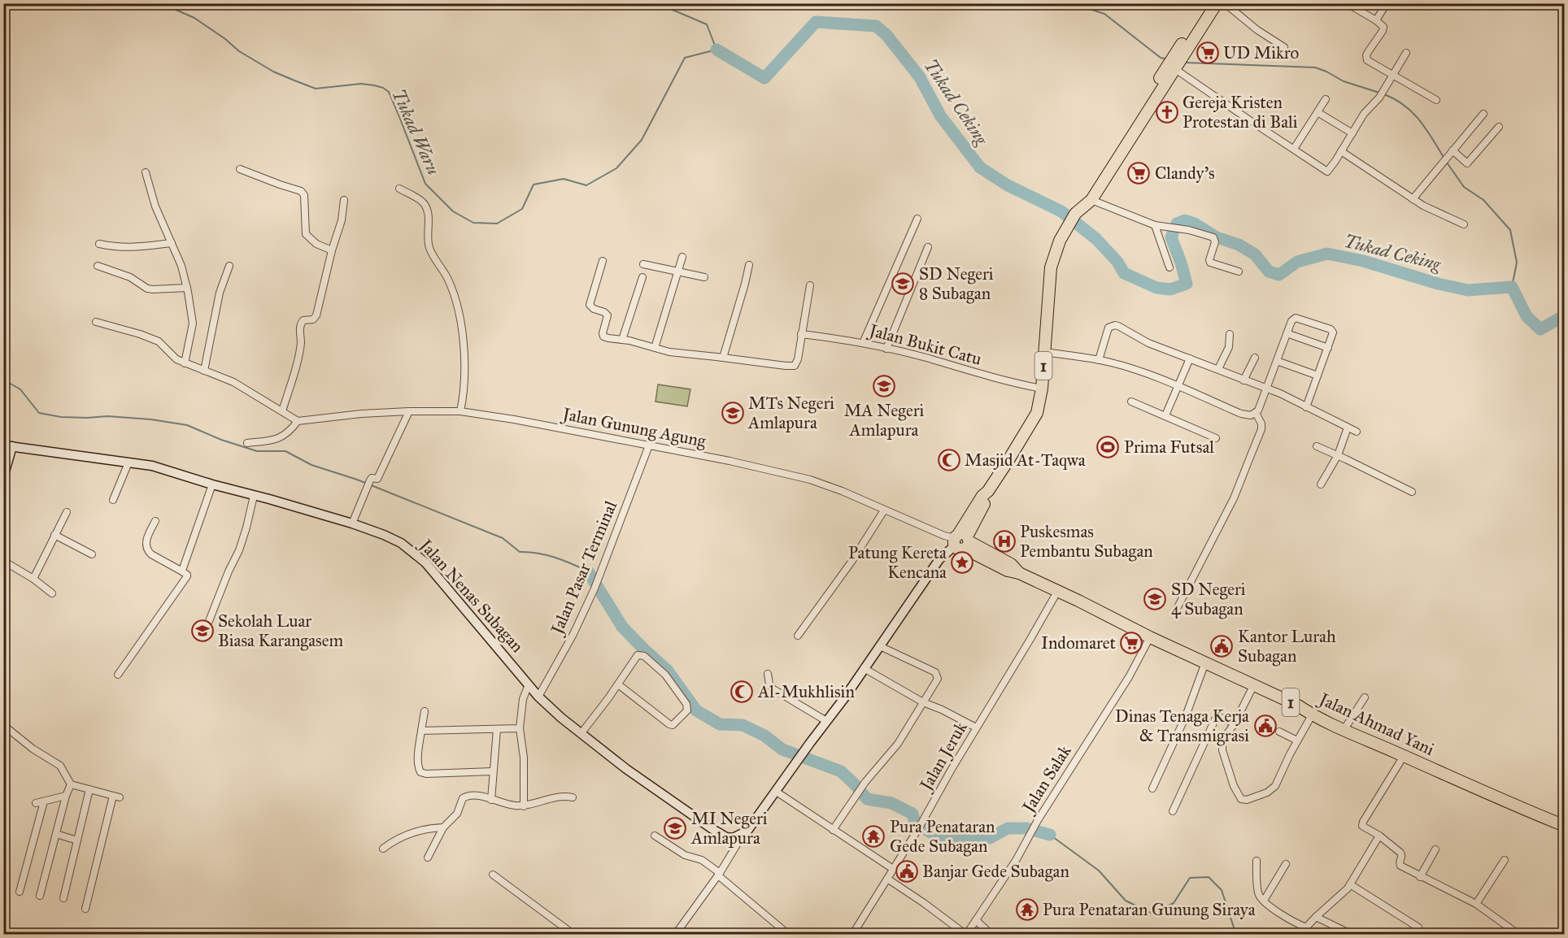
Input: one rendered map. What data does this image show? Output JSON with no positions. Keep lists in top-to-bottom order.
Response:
{
  "streets": {
    "highway": ["1", "Jalan Ahmad Yani"],
    "main road": ["Jalan Nenas Subagan"],
    "street": [
      "Jalan Bukit Catu",
      "Jalan Gunung Agung",
      "Jalan Pasar Terminal",
      "Jalan Jeruk",
      "Jalan Salak"
    ]
  },
  "crossings": [
    ["Jalan Bukit Catu", "1"],
    ["1", "Jalan Gunung Agung"],
    ["1", "Jalan Ahmad Yani"],
    ["Jalan Gunung Agung", "Jalan Pasar Terminal"],
    ["Jalan Gunung Agung", "Jalan Ahmad Yani"],
    ["Jalan Pasar Terminal", "Jalan Nenas Subagan"],
    ["Jalan Ahmad Yani", "Jalan Jeruk"],
    ["Jalan Ahmad Yani", "Jalan Salak"]
  ],
  "water": ["Tukad Ceking", "Tukad Waru"],
  "places": {
    "supermarket": ["UD Mikro", "Clandy's", "Indomaret"],
    "church": ["Gereja Kristen Protestan di Bali"],
    "school or university": [
      "SD Negeri 8 Subagan",
      "MA Negeri Amlapura",
      "MTs Negeri Amlapura",
      "SD Negeri 4 Subagan",
      "Sekolah Luar Biasa Karangasem",
      "MI Negeri Amlapura"
    ],
    "sports": ["Prima Futsal"],
    "mosque": ["Masjid At-Taqwa", "Al-Mukhlisin"],
    "hospital": ["Puskesmas Pembantu Subagan"],
    "place": ["Patung Kereta Kencana"],
    "public building": ["Kantor Lurah Subagan", "Dinas Tenaga Kerja & Transmigrasi", "Banjar Gede Subagan"],
    "temple": ["Pura Penataran Gede Subagan", "Pura Penataran Gunung Siraya"]
  }
}
